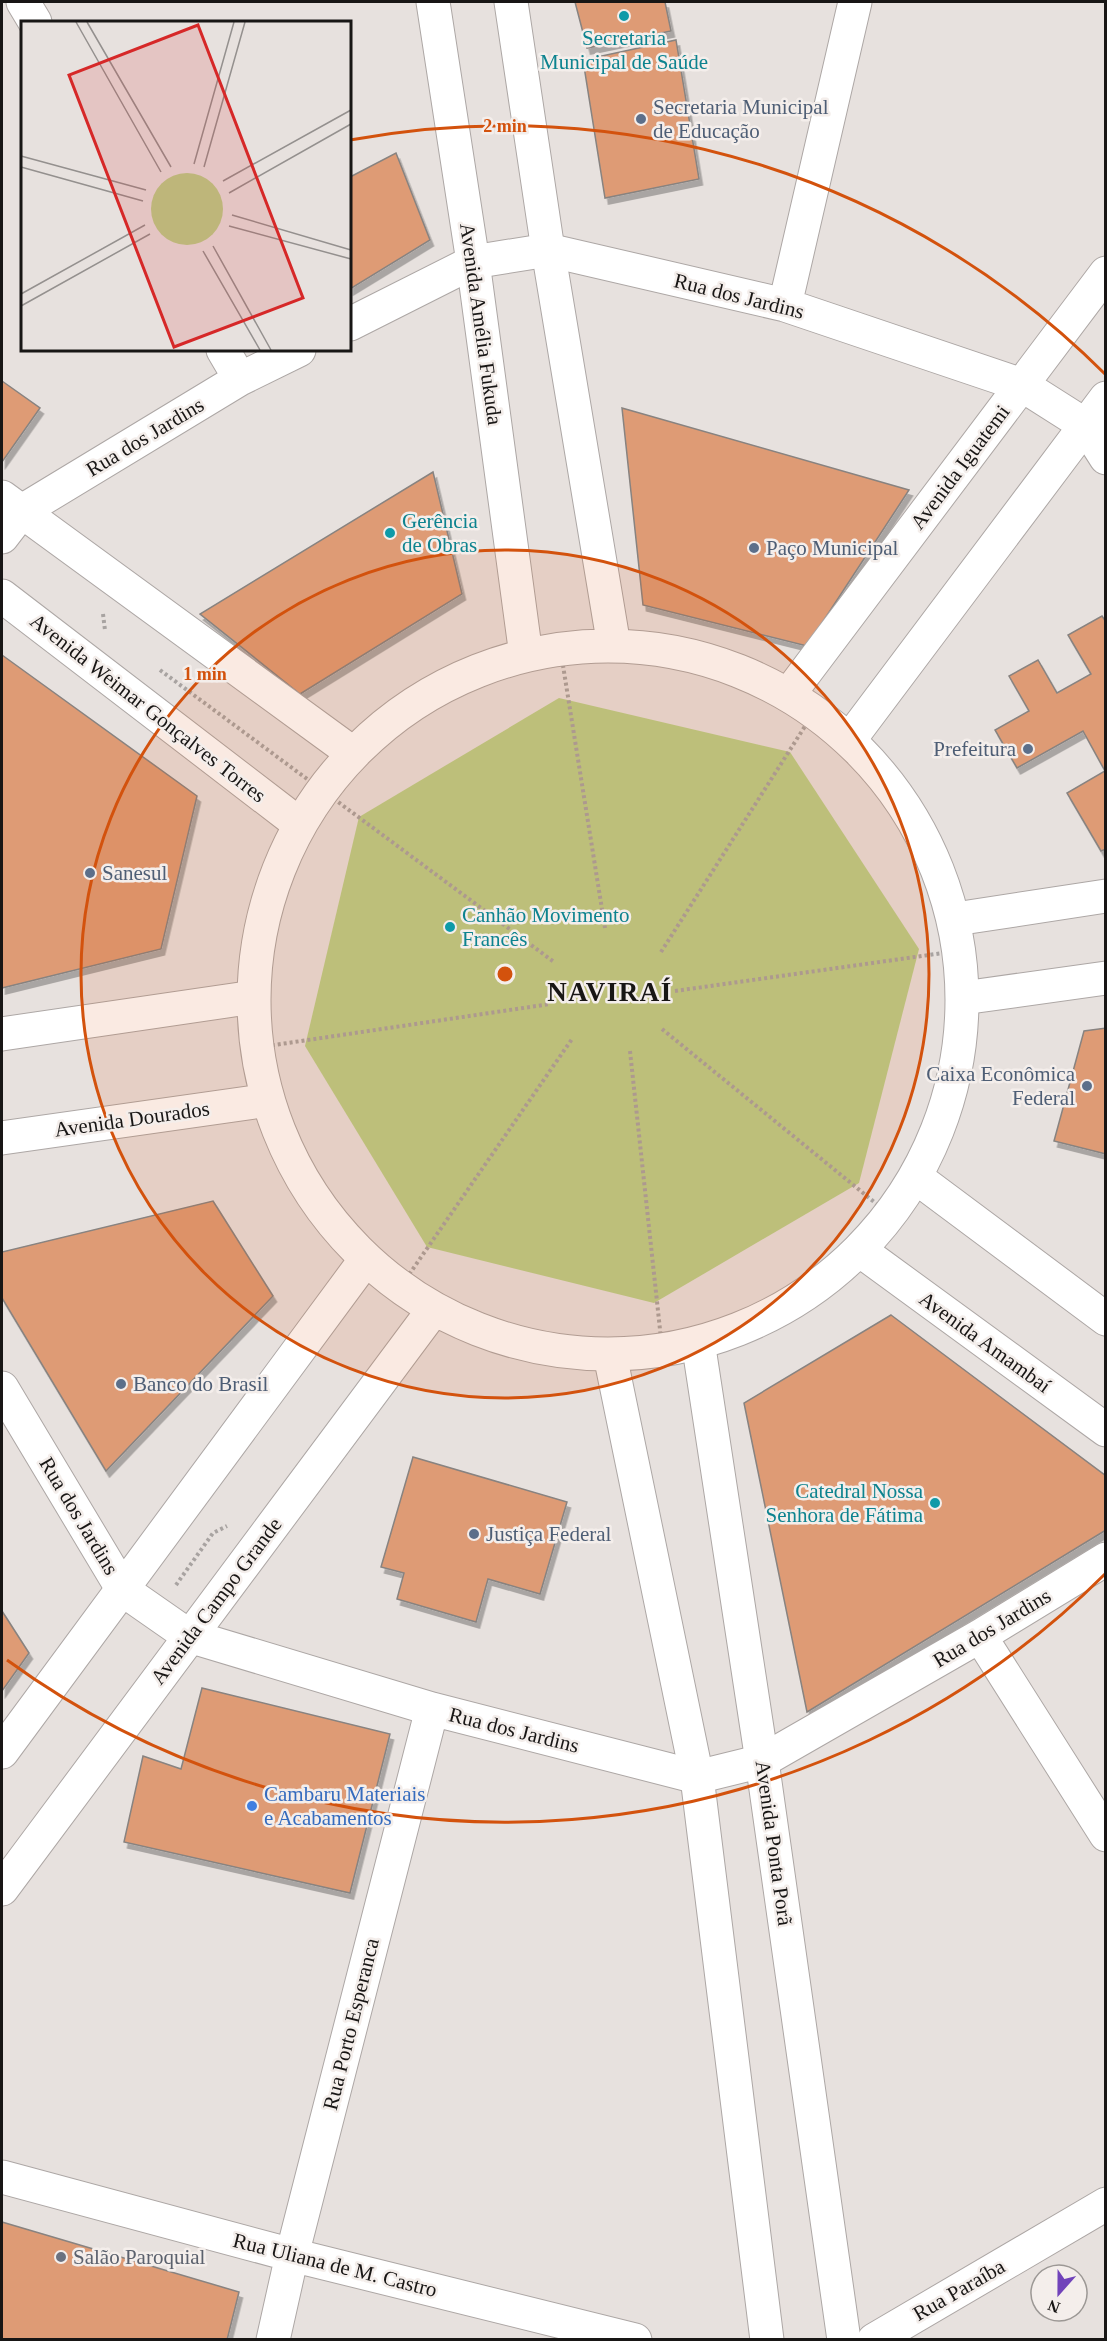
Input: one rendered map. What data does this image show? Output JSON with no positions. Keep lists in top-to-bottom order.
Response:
{
  "streets": {
    "main road": [
      "Rua dos Jardins",
      "Avenida Amélia Fukuda",
      "Avenida Iguatemi",
      "Avenida Weimar Gonçalves Torres",
      "Avenida Dourados",
      "Avenida Amambaí",
      "Avenida Campo Grande",
      "Avenida Ponta Porã",
      "Rua Porto Esperanca",
      "Rua Uliana de M. Castro",
      "Rua Paraíba"
    ]
  },
  "crossings": [
    ["Rua dos Jardins", "Avenida Amélia Fukuda"],
    ["Rua dos Jardins", "Avenida Iguatemi"],
    ["Rua dos Jardins", "Avenida Campo Grande"],
    ["Rua dos Jardins", "Avenida Ponta Porã"],
    ["Rua dos Jardins", "Rua Porto Esperanca"],
    ["Rua Porto Esperanca", "Rua Uliana de M. Castro"]
  ],
  "districts": ["NAVIRAÍ"],
  "places": [
    "Secretaria Municipal de Saúde",
    "Secretaria Municipal de Educação",
    "Gerência de Obras",
    "Paço Municipal",
    "Prefeitura",
    "Sanesul",
    "Canhão Movimento Francês",
    "Caixa Econômica Federal",
    "Banco do Brasil",
    "Catedral Nossa Senhora de Fátima",
    "Justiça Federal",
    "Cambaru Materiais e Acabamentos",
    "Salão Paroquial"
  ],
  "north": "bottom",
  "rings": ["2 min", "1 min"]
}
